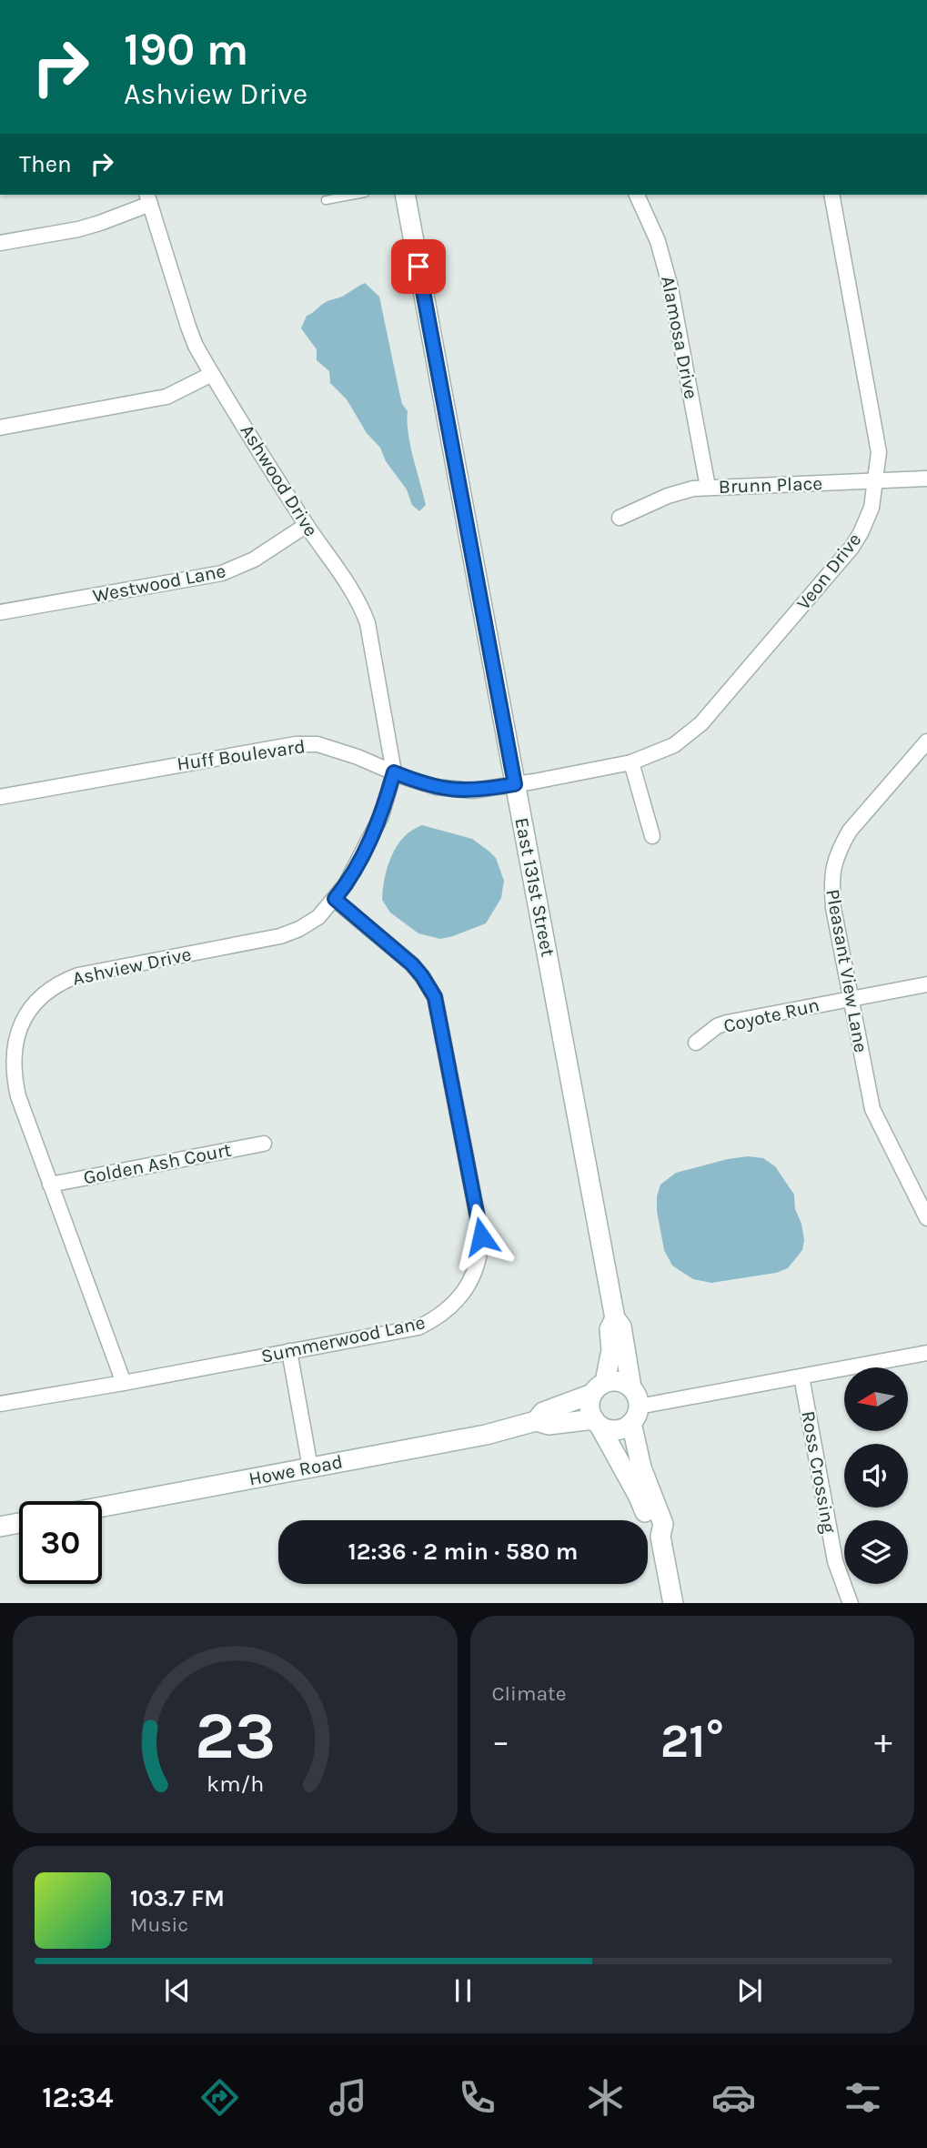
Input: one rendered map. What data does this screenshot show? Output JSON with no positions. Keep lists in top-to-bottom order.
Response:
{
  "streets": {
    "street": [
      "Alamosa Drive",
      "Ashwood Drive",
      "Brunn Place",
      "Veon Drive",
      "Westwood Lane",
      "Huff Boulevard",
      "East 131st Street",
      "Ashview Drive",
      "Pleasant View Lane",
      "Coyote Run",
      "Golden Ash Court",
      "Summerwood Lane",
      "Howe Road",
      "Ross Crossing"
    ]
  },
  "crossings": [
    ["Alamosa Drive", "Brunn Place"],
    ["Ashwood Drive", "Westwood Lane"],
    ["Ashwood Drive", "Huff Boulevard"],
    ["Ashwood Drive", "Ashview Drive"],
    ["Brunn Place", "Veon Drive"],
    ["Veon Drive", "Huff Boulevard"],
    ["Veon Drive", "East 131st Street"],
    ["Huff Boulevard", "East 131st Street"],
    ["Huff Boulevard", "Ashview Drive"],
    ["East 131st Street", "Howe Road"],
    ["Ashview Drive", "Golden Ash Court"],
    ["Ashview Drive", "Summerwood Lane"],
    ["Pleasant View Lane", "Coyote Run"]
  ],
  "north": "left",
  "page": {
    "turn": ["190 m", "Ashview Drive"],
    "then": "Then",
    "limit": "30",
    "trip": "12:36 · 2 min · 580 m",
    "tile": "Climate",
    "heat": ["−", "21°", "+"],
    "song": ["103.7 FM", "Music"],
    "tabs": "12:34",
    "gauge": ["23", "km/h"]
  }
}
